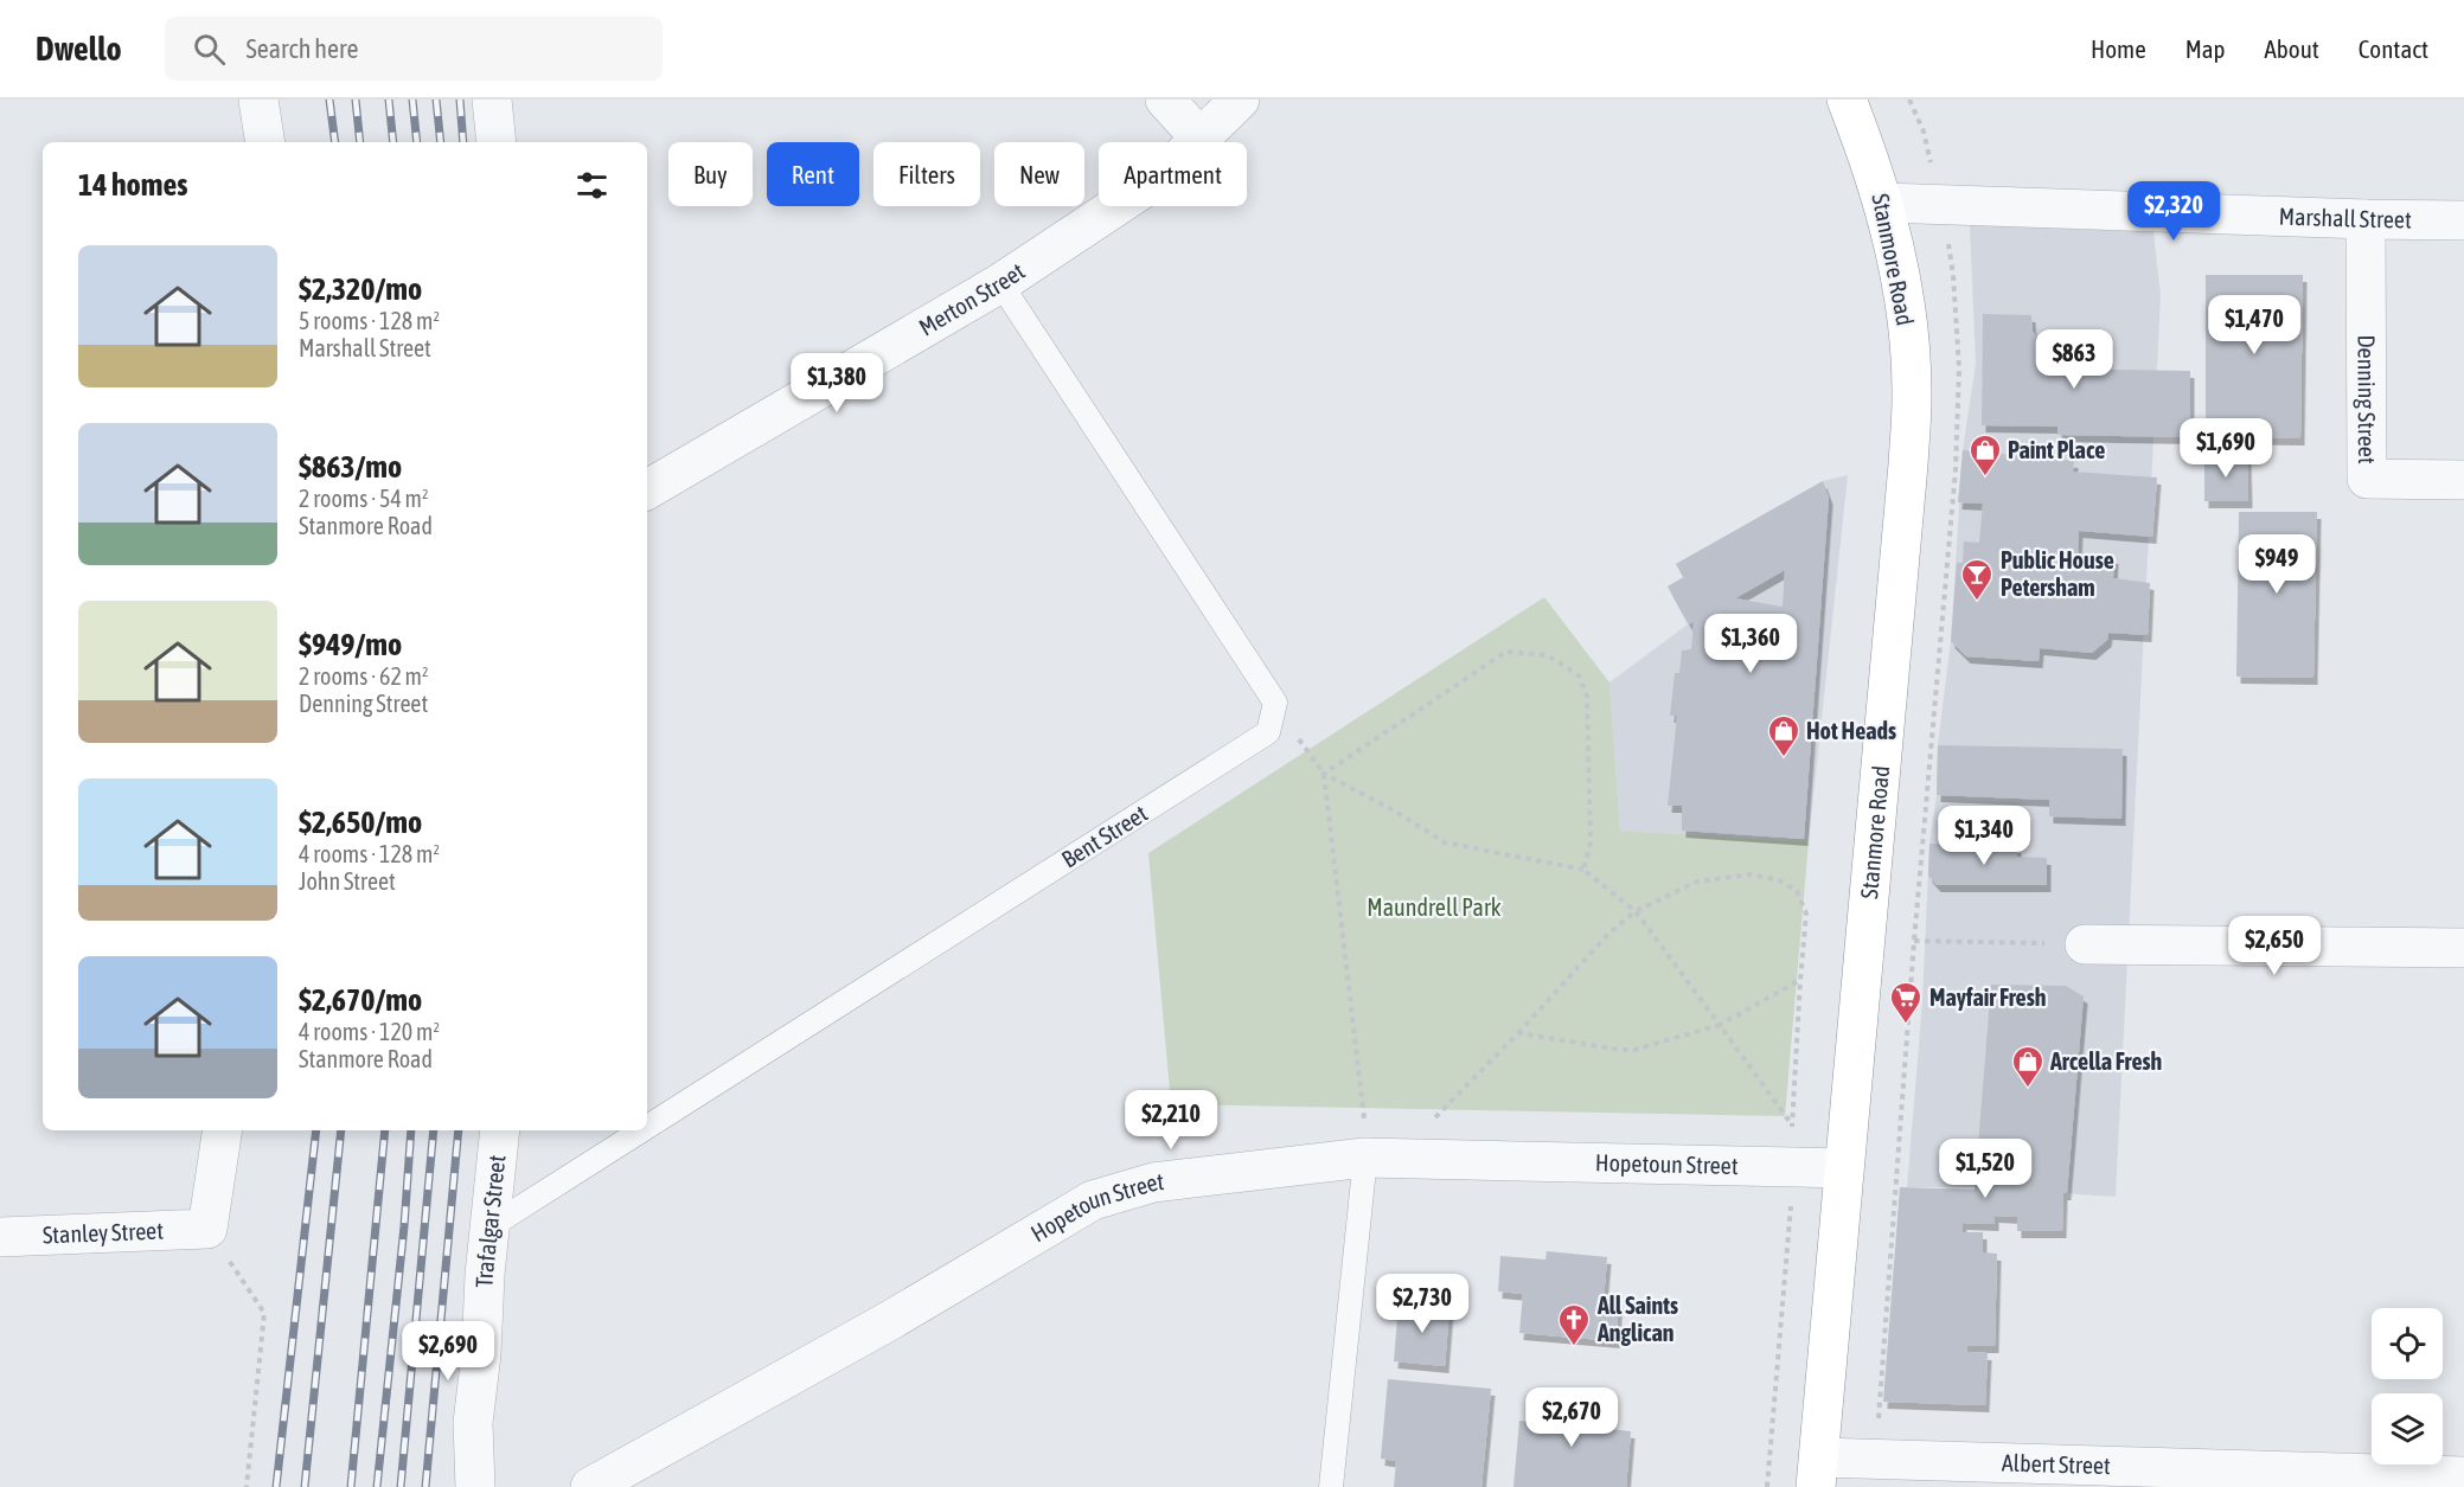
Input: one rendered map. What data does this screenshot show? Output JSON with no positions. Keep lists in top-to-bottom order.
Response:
{
  "streets": {
    "highway": ["Stanmore Road"],
    "street": [
      "Marshall Street",
      "Merton Street",
      "Denning Street",
      "Hopetoun Street",
      "Trafalgar Street",
      "Stanley Street",
      "Albert Street"
    ],
    "lane": ["Bent Street"]
  },
  "crossings": [
    ["Marshall Street", "Stanmore Road"],
    ["Marshall Street", "Denning Street"],
    ["Stanmore Road", "Hopetoun Street"],
    ["Stanmore Road", "Albert Street"],
    ["Bent Street", "Trafalgar Street"]
  ],
  "parks": ["Maundrell Park"],
  "places": {
    "shop": ["Paint Place", "Hot Heads", "Arcella Fresh"],
    "bar": ["Public House Petersham"],
    "supermarket": ["Mayfair Fresh"],
    "church": ["All Saints Anglican"]
  },
  "page": {
    "header": "Dwello",
    "search": "Search here",
    "nav": [
      "Home",
      "Map",
      "About",
      "Contact"
    ],
    "chip": [
      "Buy",
      "Rent",
      "Filters",
      "New",
      "Apartment"
    ],
    "heading": "14 homes",
    "price": [
      "$2,320",
      "$1,470",
      "$863",
      "$1,380",
      "$1,690",
      "$949",
      "$1,360",
      "$1,340",
      "$2,650",
      "$2,210",
      "$1,520",
      "$2,730",
      "$2,690",
      "$2,670"
    ],
    "list": [
      {
        "name": "$2,320/mo",
        "note": "5 rooms · 128 m² · Marshall Street"
      },
      {
        "name": "$863/mo",
        "note": "2 rooms · 54 m² · Stanmore Road"
      },
      {
        "name": "$949/mo",
        "note": "2 rooms · 62 m² · Denning Street"
      },
      {
        "name": "$2,650/mo",
        "note": "4 rooms · 128 m² · John Street"
      },
      {
        "name": "$2,670/mo",
        "note": "4 rooms · 120 m² · Stanmore Road"
      }
    ]
  }
}
